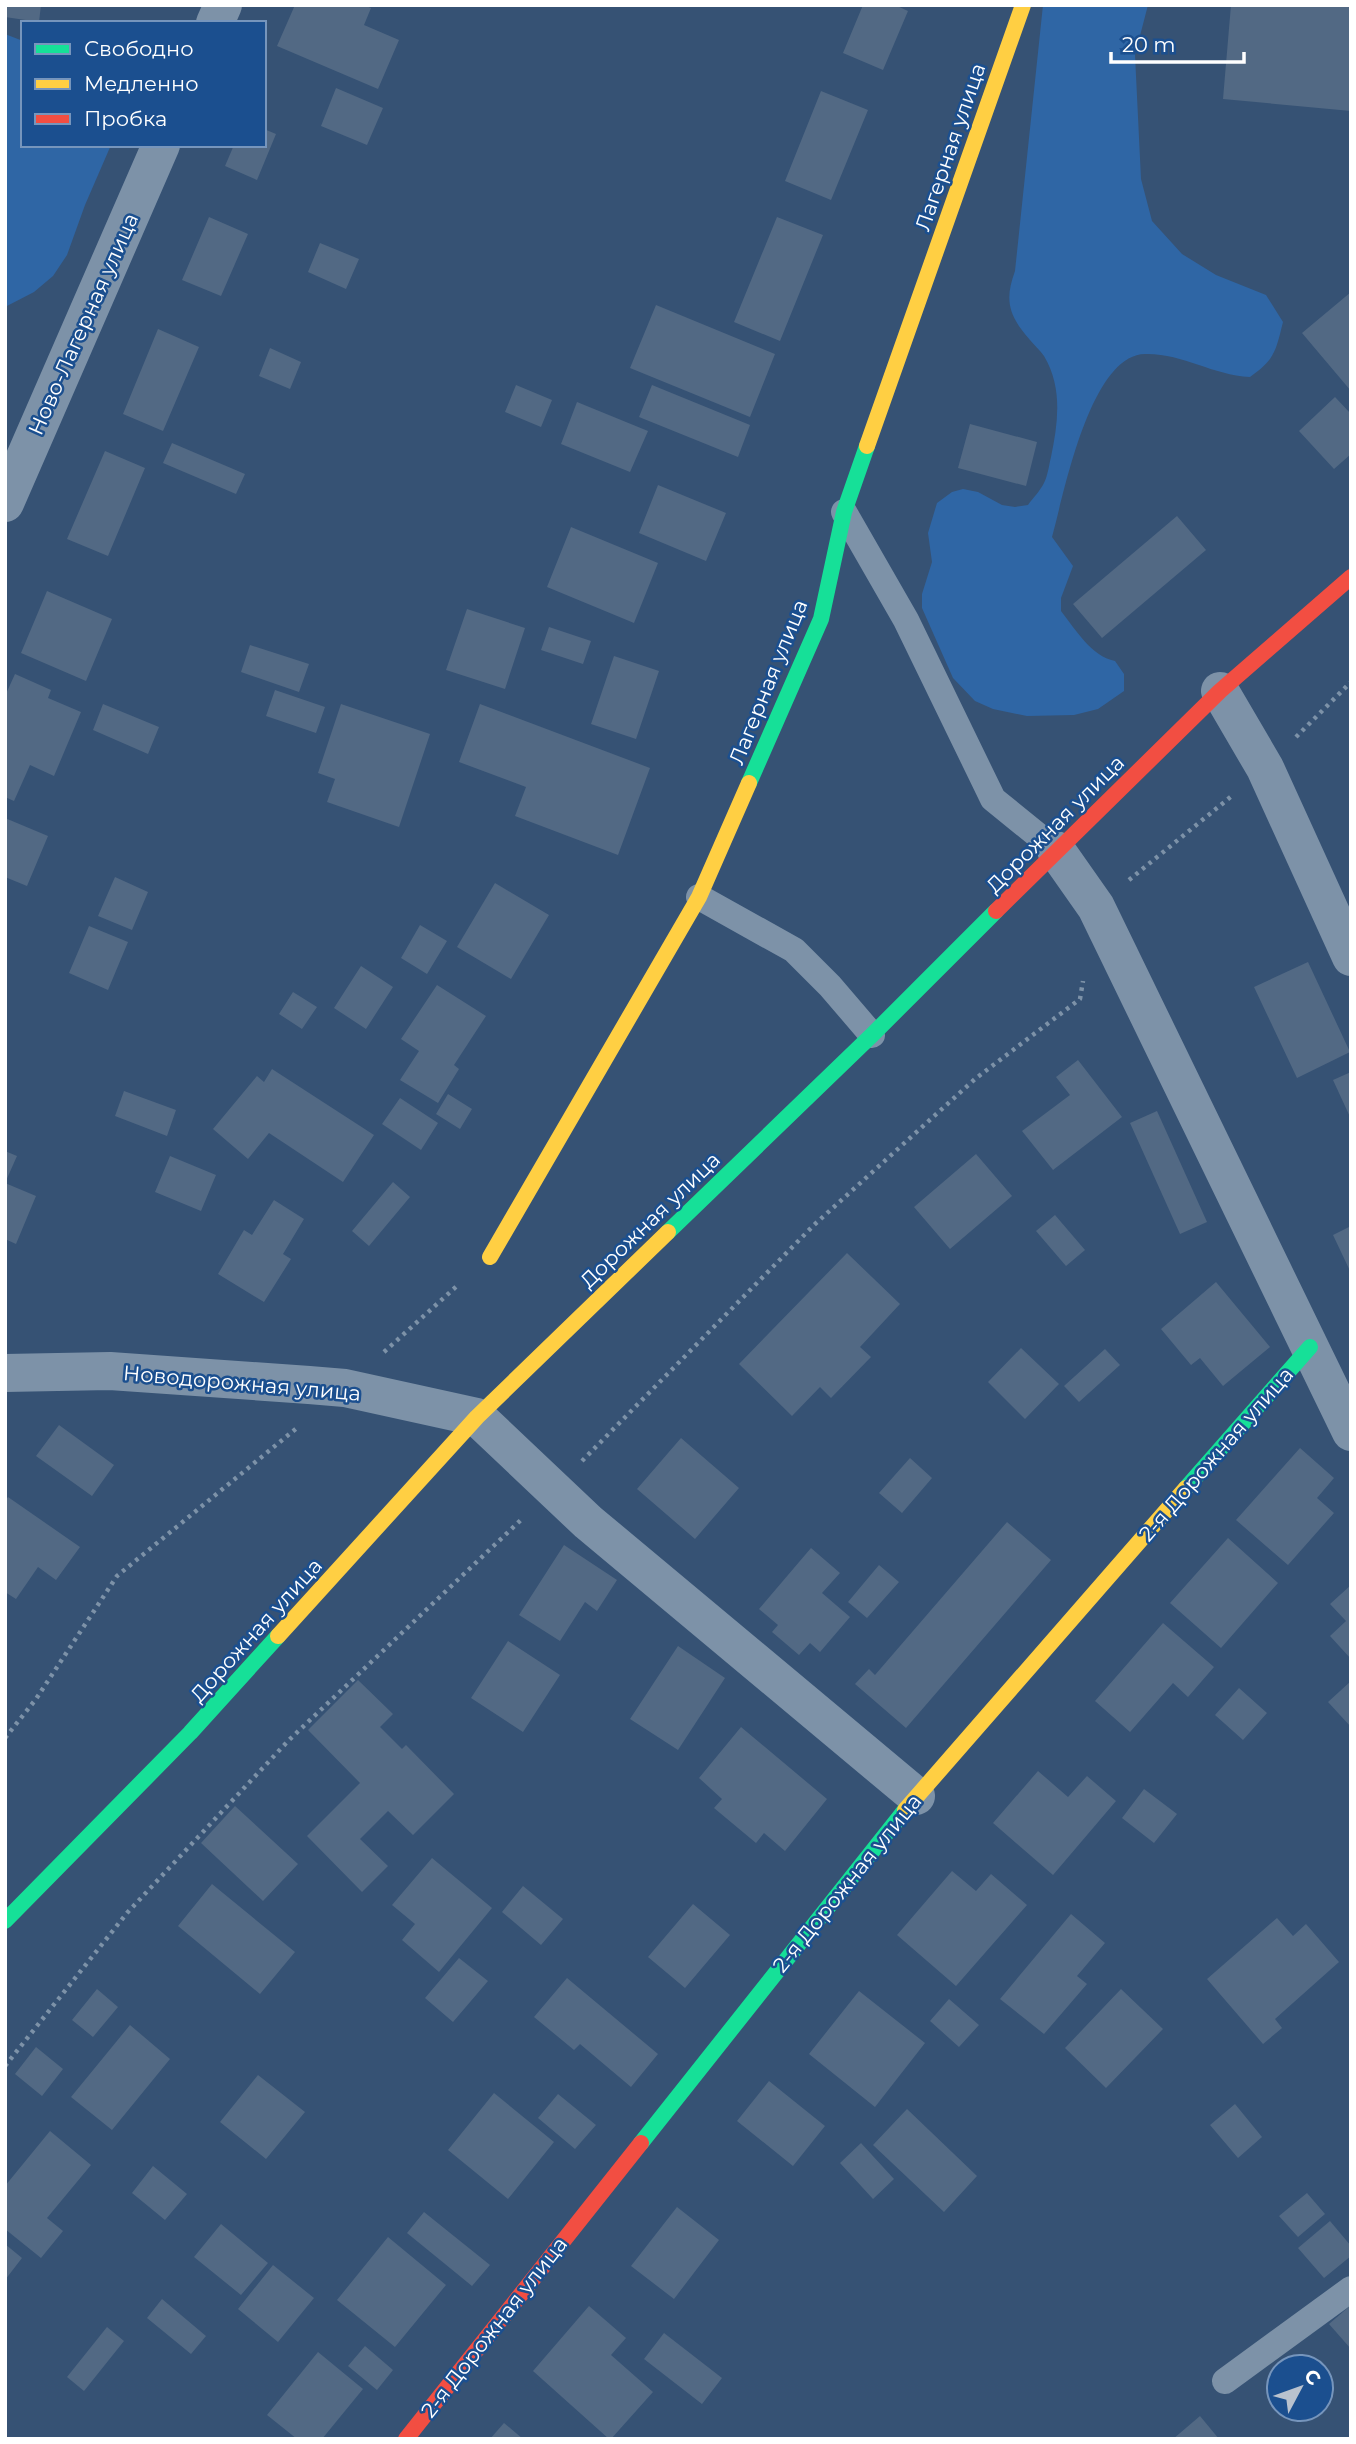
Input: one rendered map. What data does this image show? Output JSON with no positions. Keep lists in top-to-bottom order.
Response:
{
  "streets": {
    "street": [
      "Лагерная улица",
      "Ново-Лагерная улица",
      "Дорожная улица",
      "Новодорожная улица",
      "2-я Дорожная улица"
    ]
  },
  "crossings": [
    ["Дорожная улица", "Новодорожная улица"],
    ["Дорожная улица", "2-я Дорожная улица"]
  ],
  "legend": ["Свободно", "Медленно", "Пробка"],
  "scale_bar": "20 m",
  "north": "top right"
}
